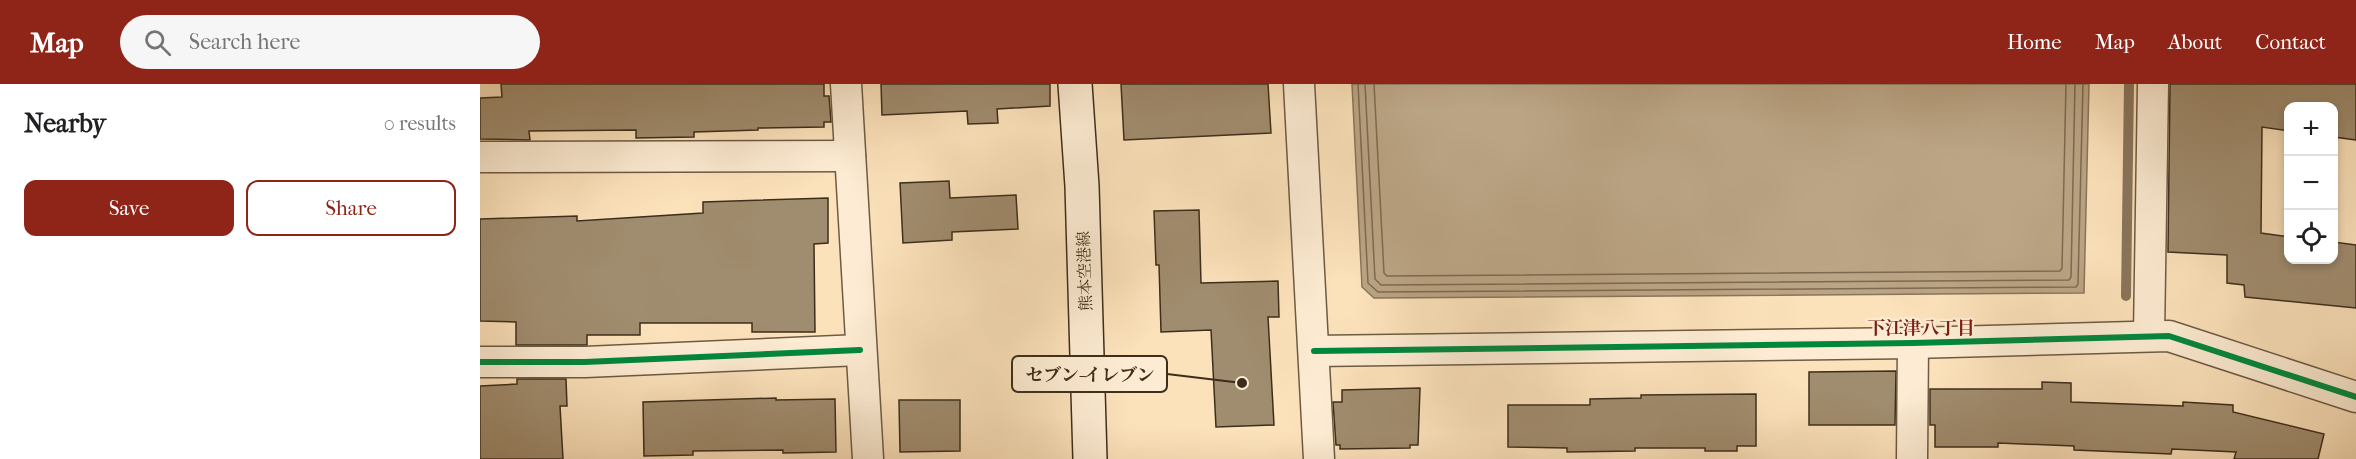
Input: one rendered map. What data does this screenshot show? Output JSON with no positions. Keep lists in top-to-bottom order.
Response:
{
  "streets": {
    "main road": ["熊本空港線"]
  },
  "districts": ["下江津八丁目"],
  "places": ["セブン-イレブン"],
  "page": {
    "header": "Map",
    "search": "Search here",
    "nav": [
      "Home",
      "Map",
      "About",
      "Contact"
    ],
    "heading": ["Nearby", "0 results"],
    "map_buttons": ["+", "−"],
    "buttons": ["Save", "Share"]
  }
}
